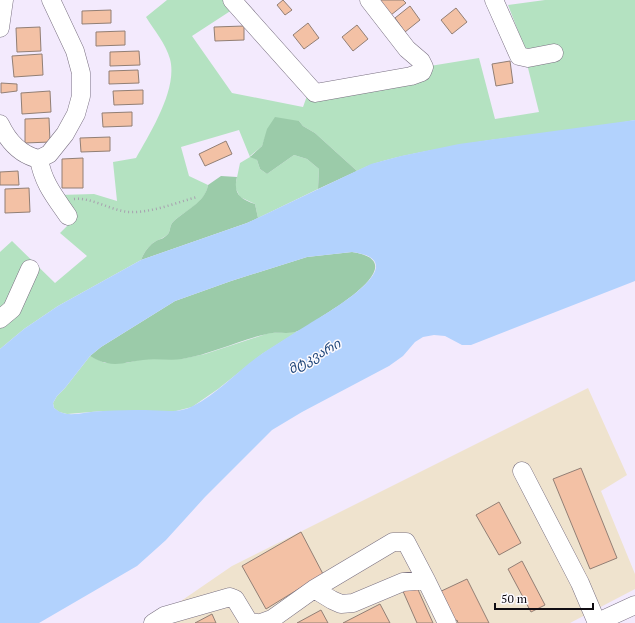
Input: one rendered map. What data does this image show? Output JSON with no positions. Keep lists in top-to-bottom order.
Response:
{
  "water": ["მტკვარი"],
  "scale_bar": "50 m"
}
